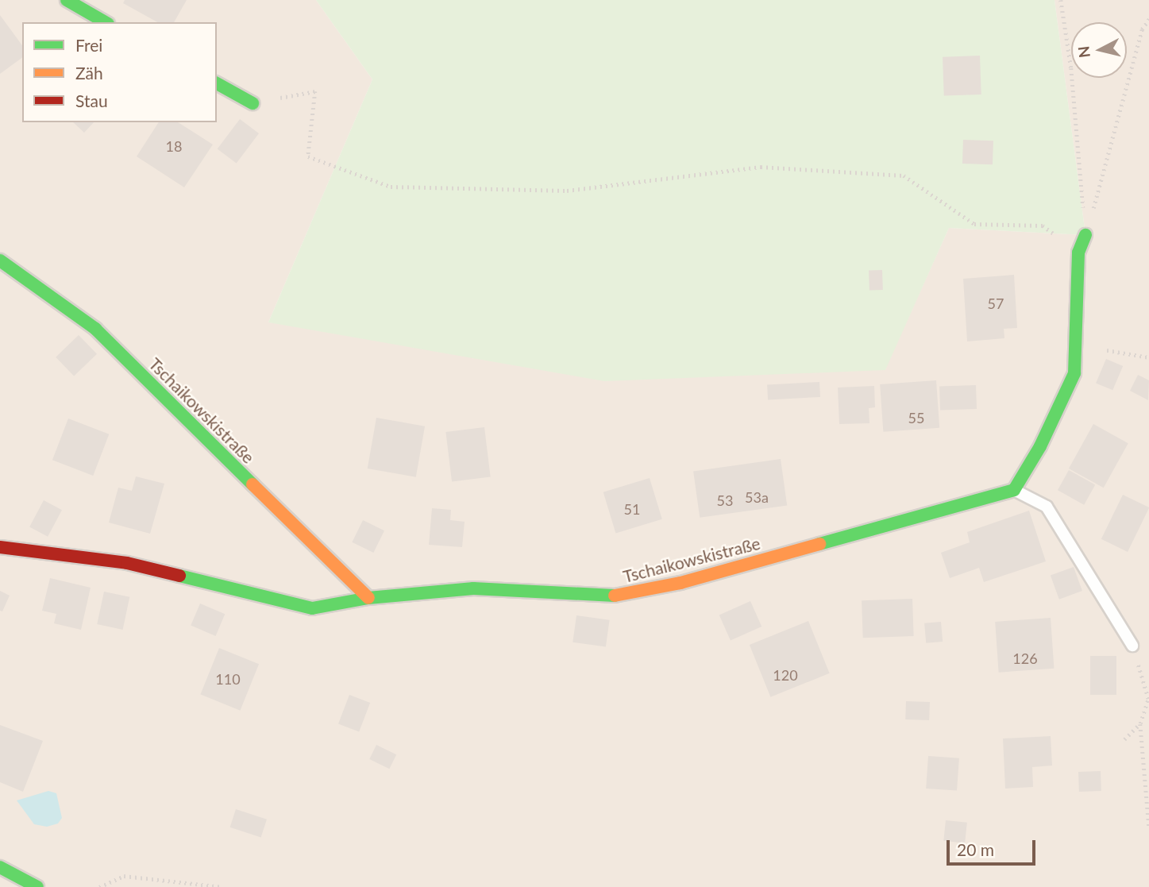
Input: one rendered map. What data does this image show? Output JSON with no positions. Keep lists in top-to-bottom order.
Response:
{
  "streets": {
    "street": ["Tschaikowskistraße"]
  },
  "house_numbers": [
    "18",
    "57",
    "55",
    "53a",
    "53",
    "51",
    "126",
    "120",
    "110"
  ],
  "legend": ["Frei", "Zäh", "Stau"],
  "scale_bar": "20 m",
  "north": "left"
}
